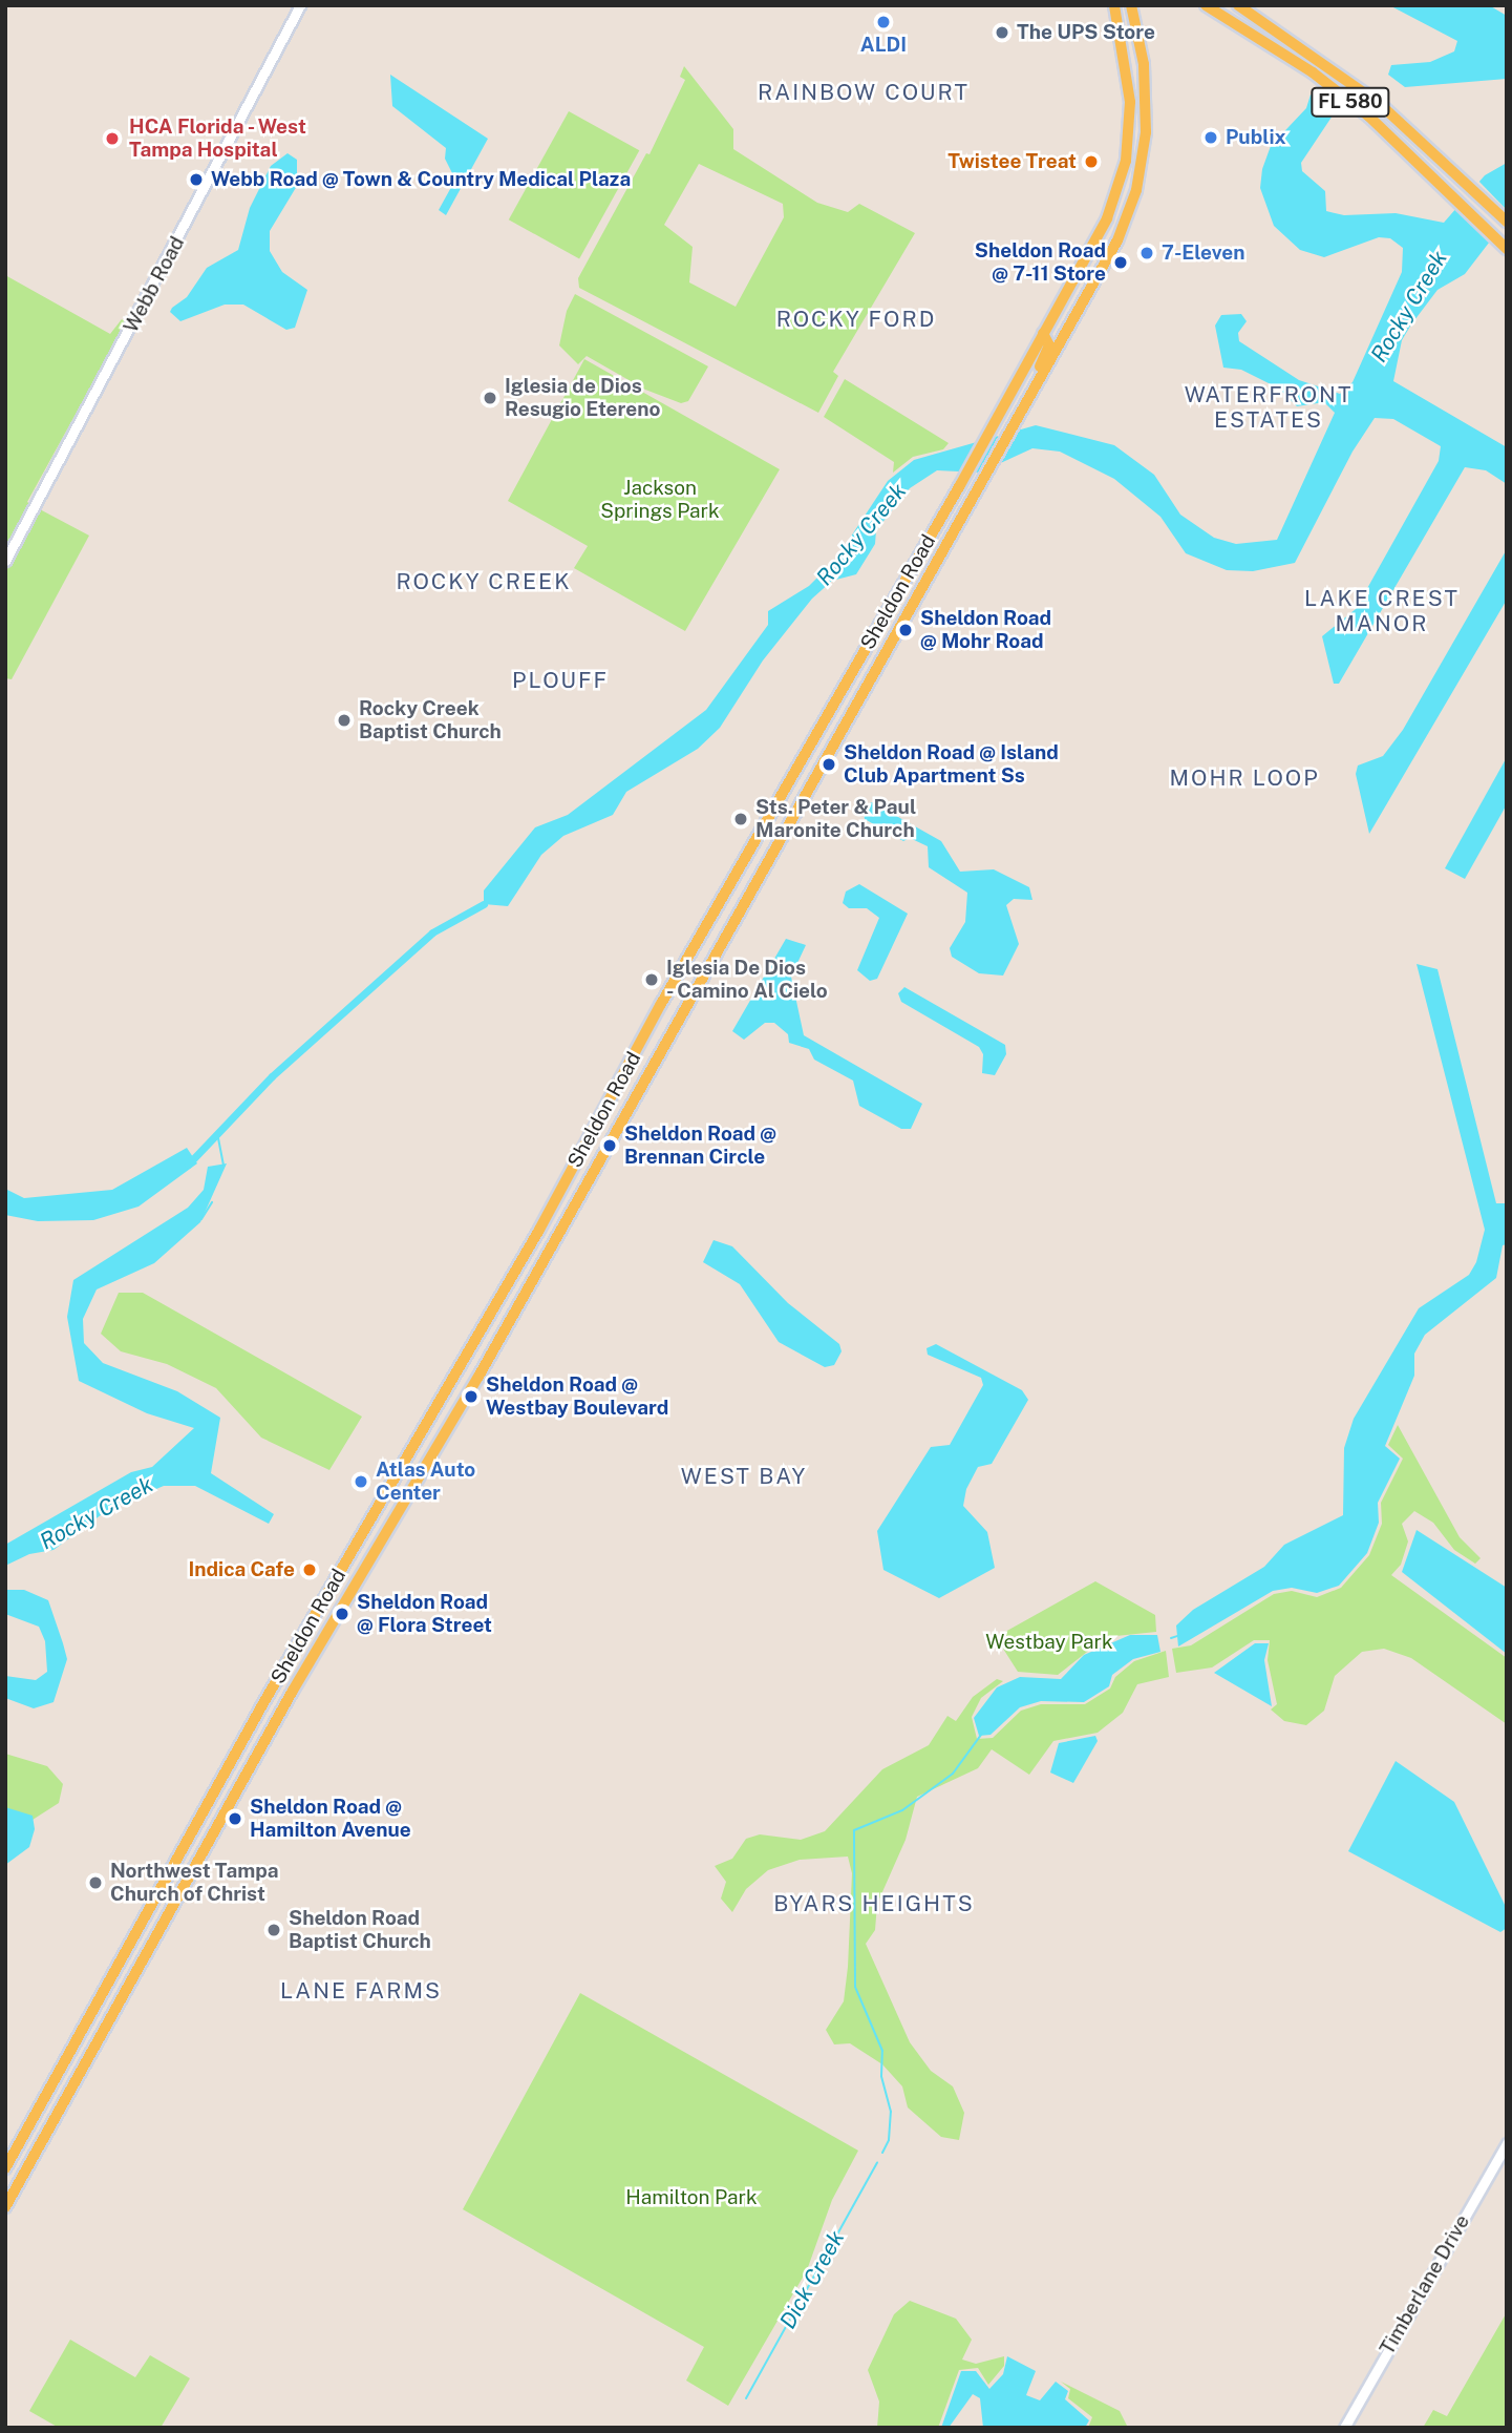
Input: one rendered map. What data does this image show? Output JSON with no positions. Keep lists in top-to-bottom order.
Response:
{
  "streets": {
    "main road": ["FL 580", "Sheldon Road"],
    "street": ["Webb Road", "Timberlane Drive"]
  },
  "districts": [
    "RAINBOW COURT",
    "ROCKY FORD",
    "WATERFRONT ESTATES",
    "ROCKY CREEK",
    "LAKE CREST MANOR",
    "PLOUFF",
    "MOHR LOOP",
    "WEST BAY",
    "BYARS HEIGHTS",
    "LANE FARMS"
  ],
  "water": ["Rocky Creek", "Dick Creek"],
  "parks": ["Jackson Springs Park", "Westbay Park", "Hamilton Park"],
  "places": [
    "ALDI",
    "The UPS Store",
    "Publix",
    "HCA Florida - West Tampa Hospital",
    "Twistee Treat",
    "Webb Road @ Town & Country Medical Plaza",
    "7-Eleven",
    "Sheldon Road @ 7-11 Store",
    "Iglesia de Dios Resugio Etereno",
    "Sheldon Road @ Mohr Road",
    "Rocky Creek Baptist Church",
    "Sheldon Road @ Island Club Apartment Ss",
    "Sts. Peter & Paul Maronite Church",
    "Iglesia De Dios - Camino Al Cielo",
    "Sheldon Road @ Brennan Circle",
    "Sheldon Road @ Westbay Boulevard",
    "Atlas Auto Center",
    "Indica Cafe",
    "Sheldon Road @ Flora Street",
    "Sheldon Road @ Hamilton Avenue",
    "Northwest Tampa Church of Christ",
    "Sheldon Road Baptist Church"
  ]
}
